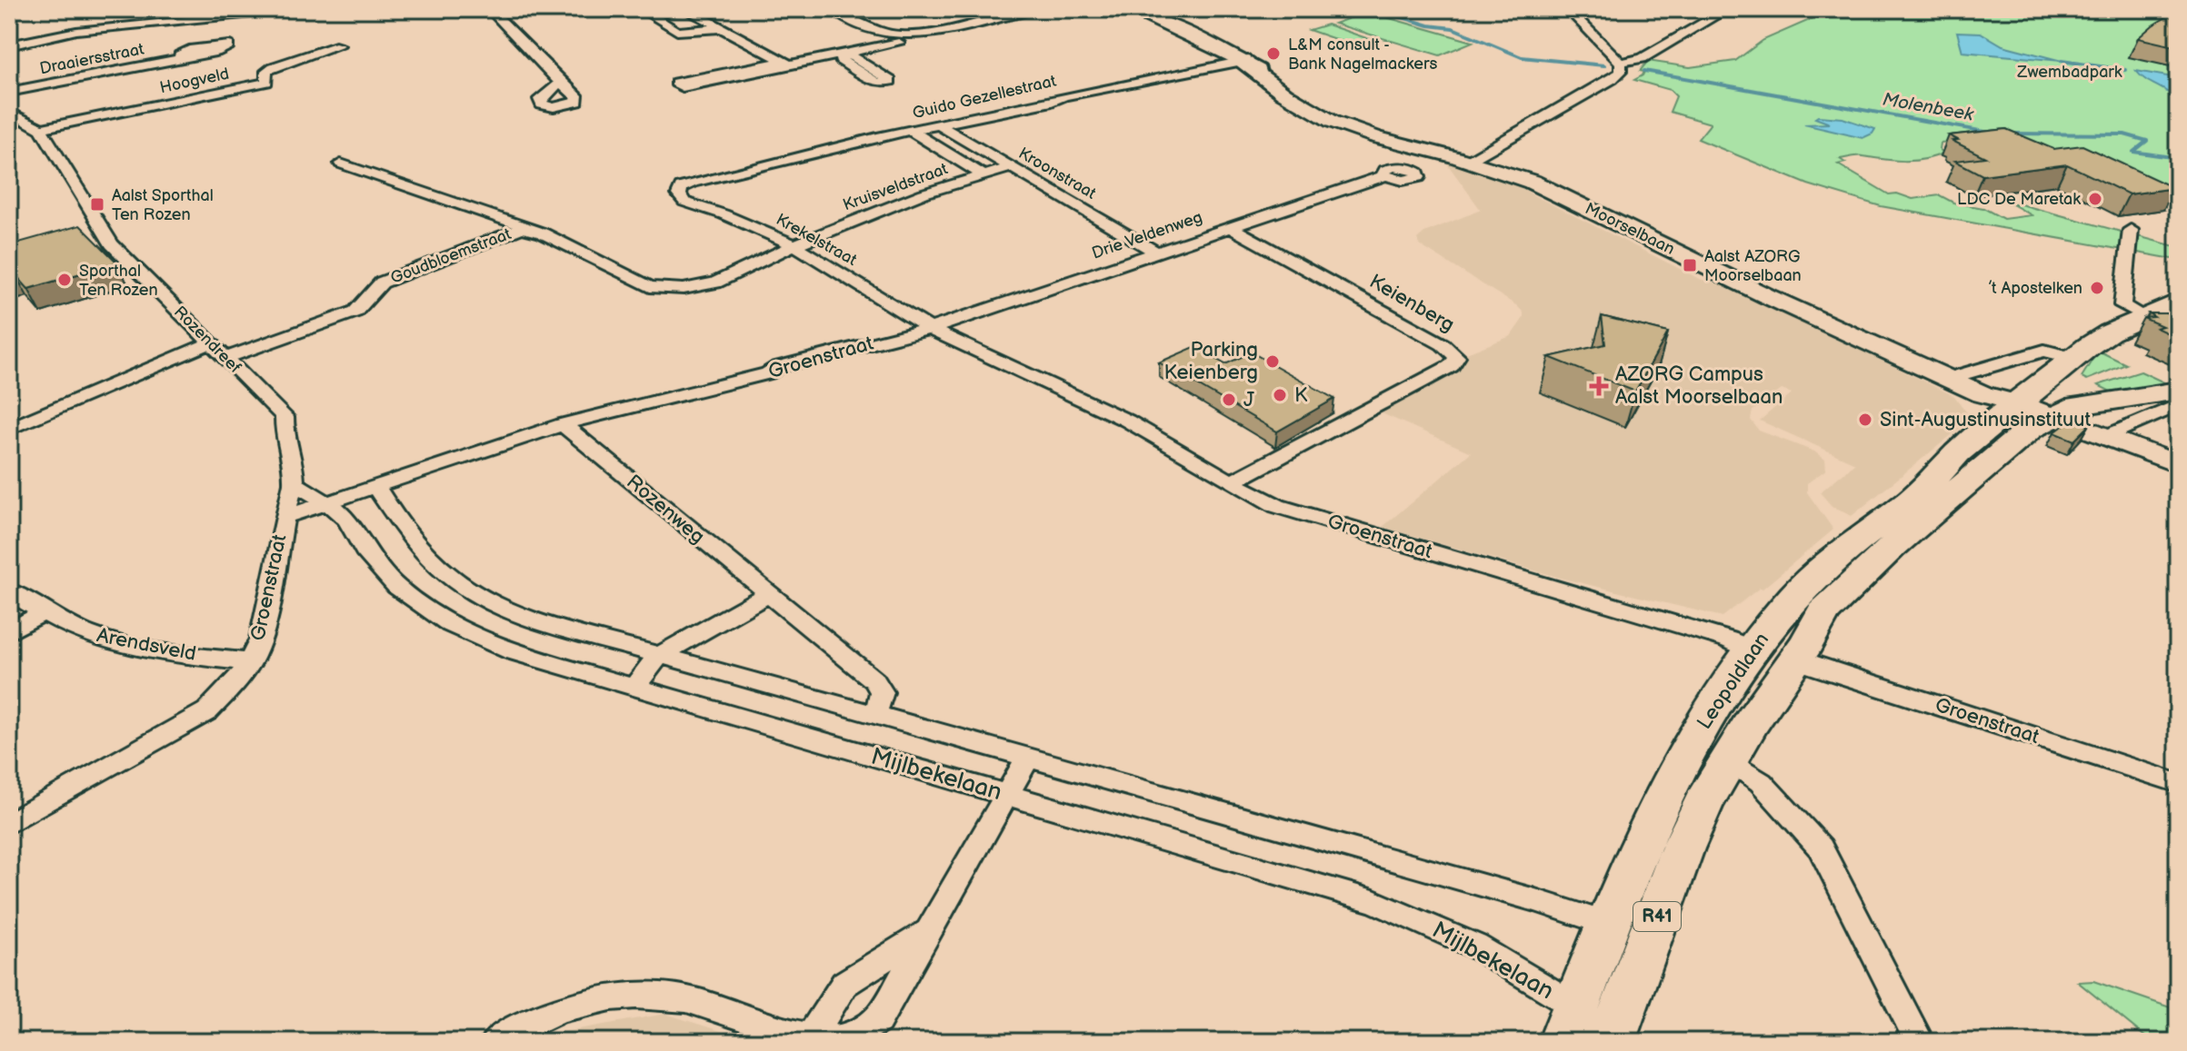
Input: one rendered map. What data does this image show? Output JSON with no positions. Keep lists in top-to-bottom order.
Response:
{
  "streets": {
    "main road": ["Moorselbaan", "Leopoldlaan", "R41"],
    "street": [
      "Draaiersstraat",
      "Hoogveld",
      "Guido Gezellestraat",
      "Kroonstraat",
      "Kruisveldstraat",
      "Drie Veldenweg",
      "Krekelstraat",
      "Goudbloemstraat",
      "Keienberg",
      "Rozendreef",
      "Groenstraat",
      "Rozenweg",
      "Arendsveld",
      "Mijlbekelaan"
    ]
  },
  "crossings": [
    ["Hoogveld", "Rozendreef"],
    ["Guido Gezellestraat", "Kroonstraat"],
    ["Guido Gezellestraat", "Moorselbaan"],
    ["Guido Gezellestraat", "Krekelstraat"],
    ["Kroonstraat", "Kruisveldstraat"],
    ["Kroonstraat", "Drie Veldenweg"],
    ["Kruisveldstraat", "Krekelstraat"],
    ["Kruisveldstraat", "Goudbloemstraat"],
    ["Moorselbaan", "Leopoldlaan"],
    ["Moorselbaan", "R41"],
    ["Drie Veldenweg", "Krekelstraat"],
    ["Drie Veldenweg", "Keienberg"],
    ["Drie Veldenweg", "Groenstraat"],
    ["Krekelstraat", "Goudbloemstraat"],
    ["Krekelstraat", "Groenstraat"],
    ["Goudbloemstraat", "Rozendreef"],
    ["Keienberg", "Groenstraat"],
    ["Rozendreef", "Groenstraat"],
    ["Groenstraat", "Rozenweg"],
    ["Groenstraat", "Arendsveld"],
    ["Groenstraat", "Leopoldlaan"],
    ["Groenstraat", "Mijlbekelaan"],
    ["Rozenweg", "Mijlbekelaan"],
    ["Leopoldlaan", "Mijlbekelaan"],
    ["Leopoldlaan", "R41"]
  ],
  "water": ["Molenbeek"],
  "parks": ["Zwembadpark"],
  "places": {
    "other": [
      "L&M consult - Bank Nagelmackers",
      "LDC De Maretak",
      "Sporthal Ten Rozen",
      "’t Apostelken",
      "Parking Keienberg",
      "K",
      "J",
      "Sint-Augustinusinstituut"
    ],
    "transit": ["Aalst Sporthal Ten Rozen", "Aalst AZORG Moorselbaan"],
    "health": ["AZORG Campus Aalst Moorselbaan"]
  }
}
